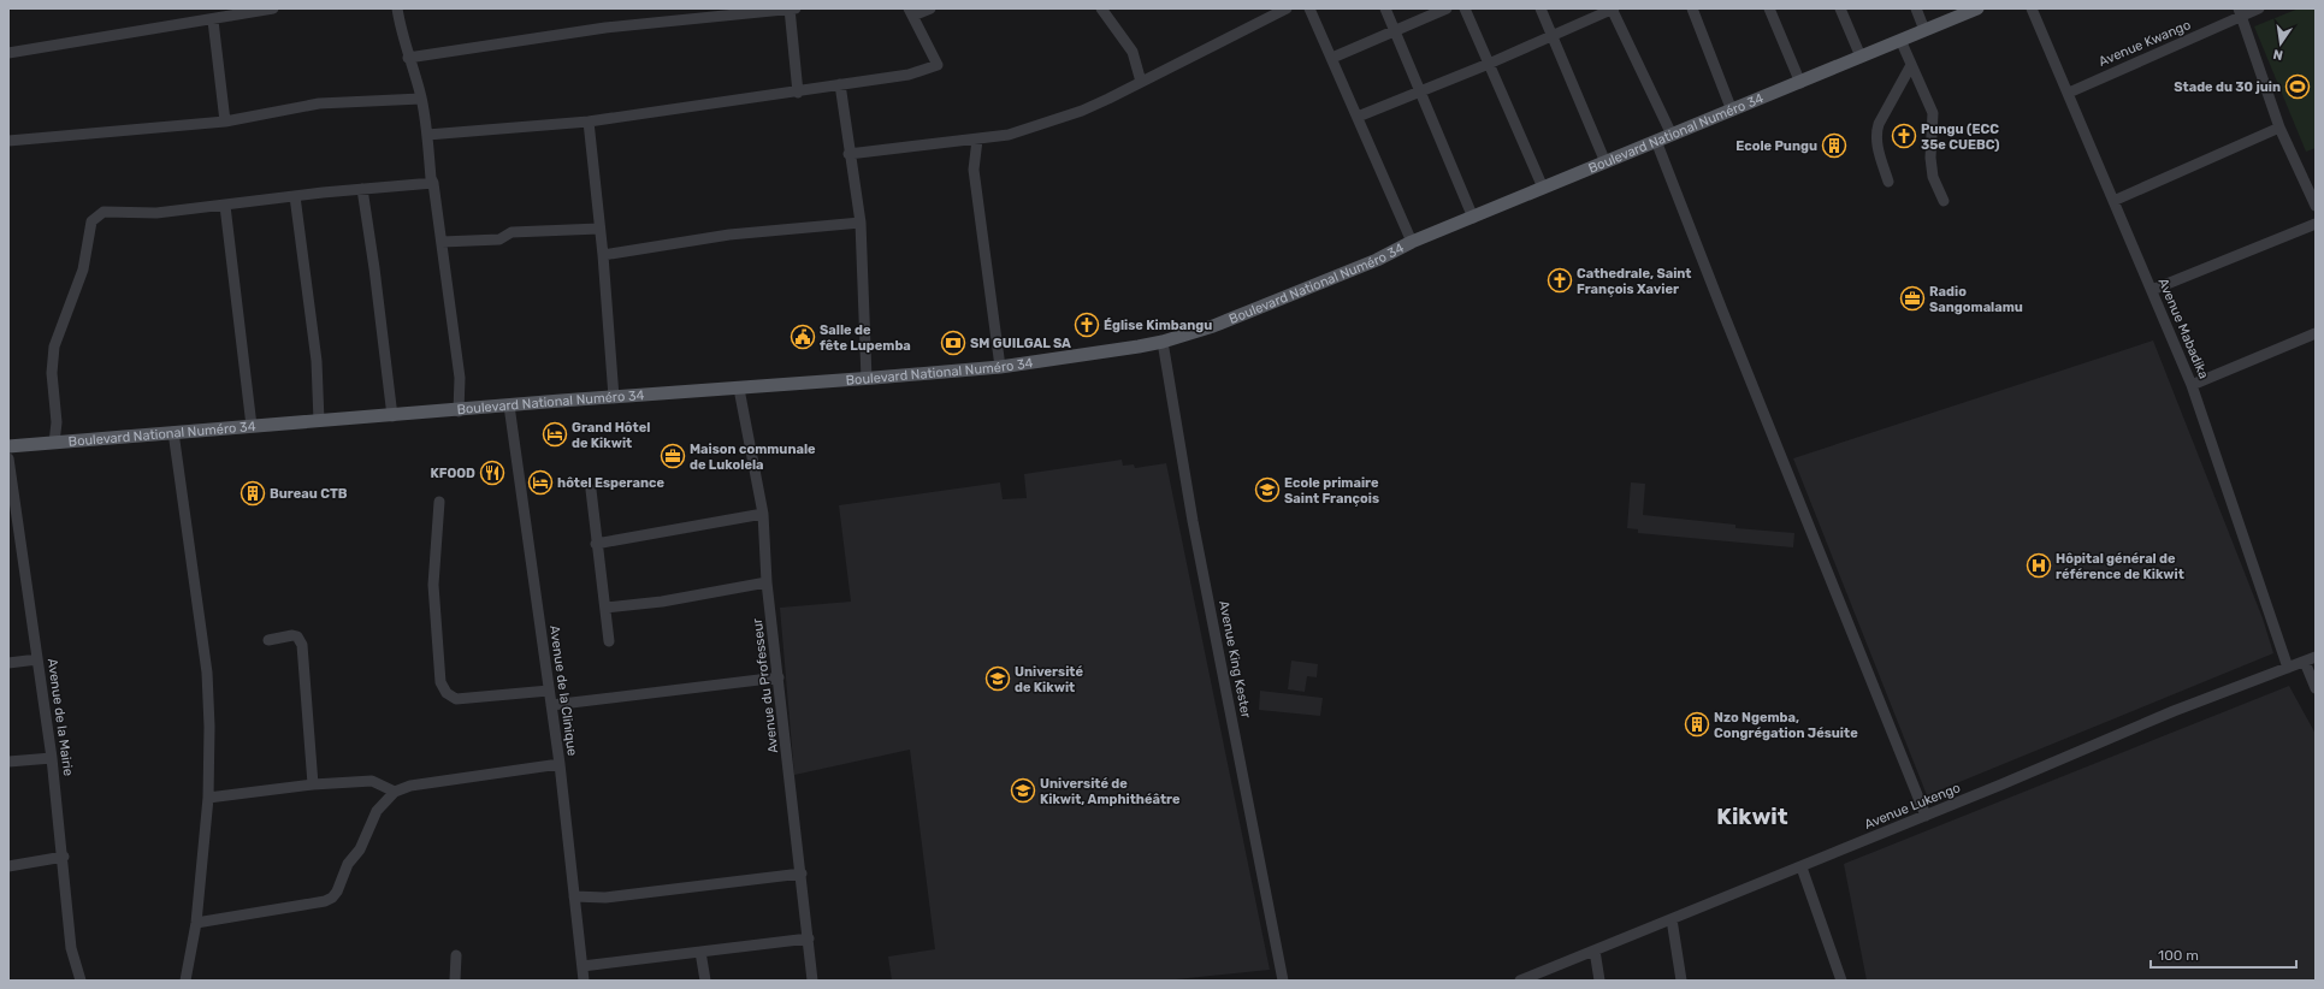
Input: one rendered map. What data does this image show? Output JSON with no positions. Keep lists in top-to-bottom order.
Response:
{
  "streets": {
    "main road": ["Boulevard National Numéro 34"],
    "street": [
      "Avenue Kwango",
      "Avenue Mabadika",
      "Avenue King Kester",
      "Avenue du Professeur",
      "Avenue de la Clinique",
      "Avenue de la Mairie",
      "Avenue Lukengo"
    ]
  },
  "crossings": [
    ["Avenue Kwango", "Avenue Mabadika"],
    ["Boulevard National Numéro 34", "Avenue King Kester"],
    ["Boulevard National Numéro 34", "Avenue du Professeur"],
    ["Boulevard National Numéro 34", "Avenue de la Clinique"],
    ["Avenue Mabadika", "Avenue Lukengo"]
  ],
  "districts": ["Kikwit"],
  "places": {
    "sports": ["Stade du 30 juin"],
    "church": ["Pungu (ECC 35e CUEBC)", "Cathedrale, Saint François Xavier", "Église Kimbangu"],
    "building": ["Ecole Pungu", "Bureau CTB", "Nzo Ngemba, Congrégation Jésuite"],
    "office": ["Radio Sangomalamu", "Maison communale de Lukolela"],
    "public building": ["Salle de fête Lupemba"],
    "bank": ["SM GUILGAL SA"],
    "hotel": ["Grand Hôtel de Kikwit", "hôtel Esperance"],
    "restaurant": ["KFOOD"],
    "school or university": ["Ecole primaire Saint François", "Université de Kikwit", "Université de Kikwit, Amphithéâtre"],
    "hospital": ["Hôpital général de référence de Kikwit"]
  },
  "scale_bar": "100 m",
  "north": "bottom"
}
